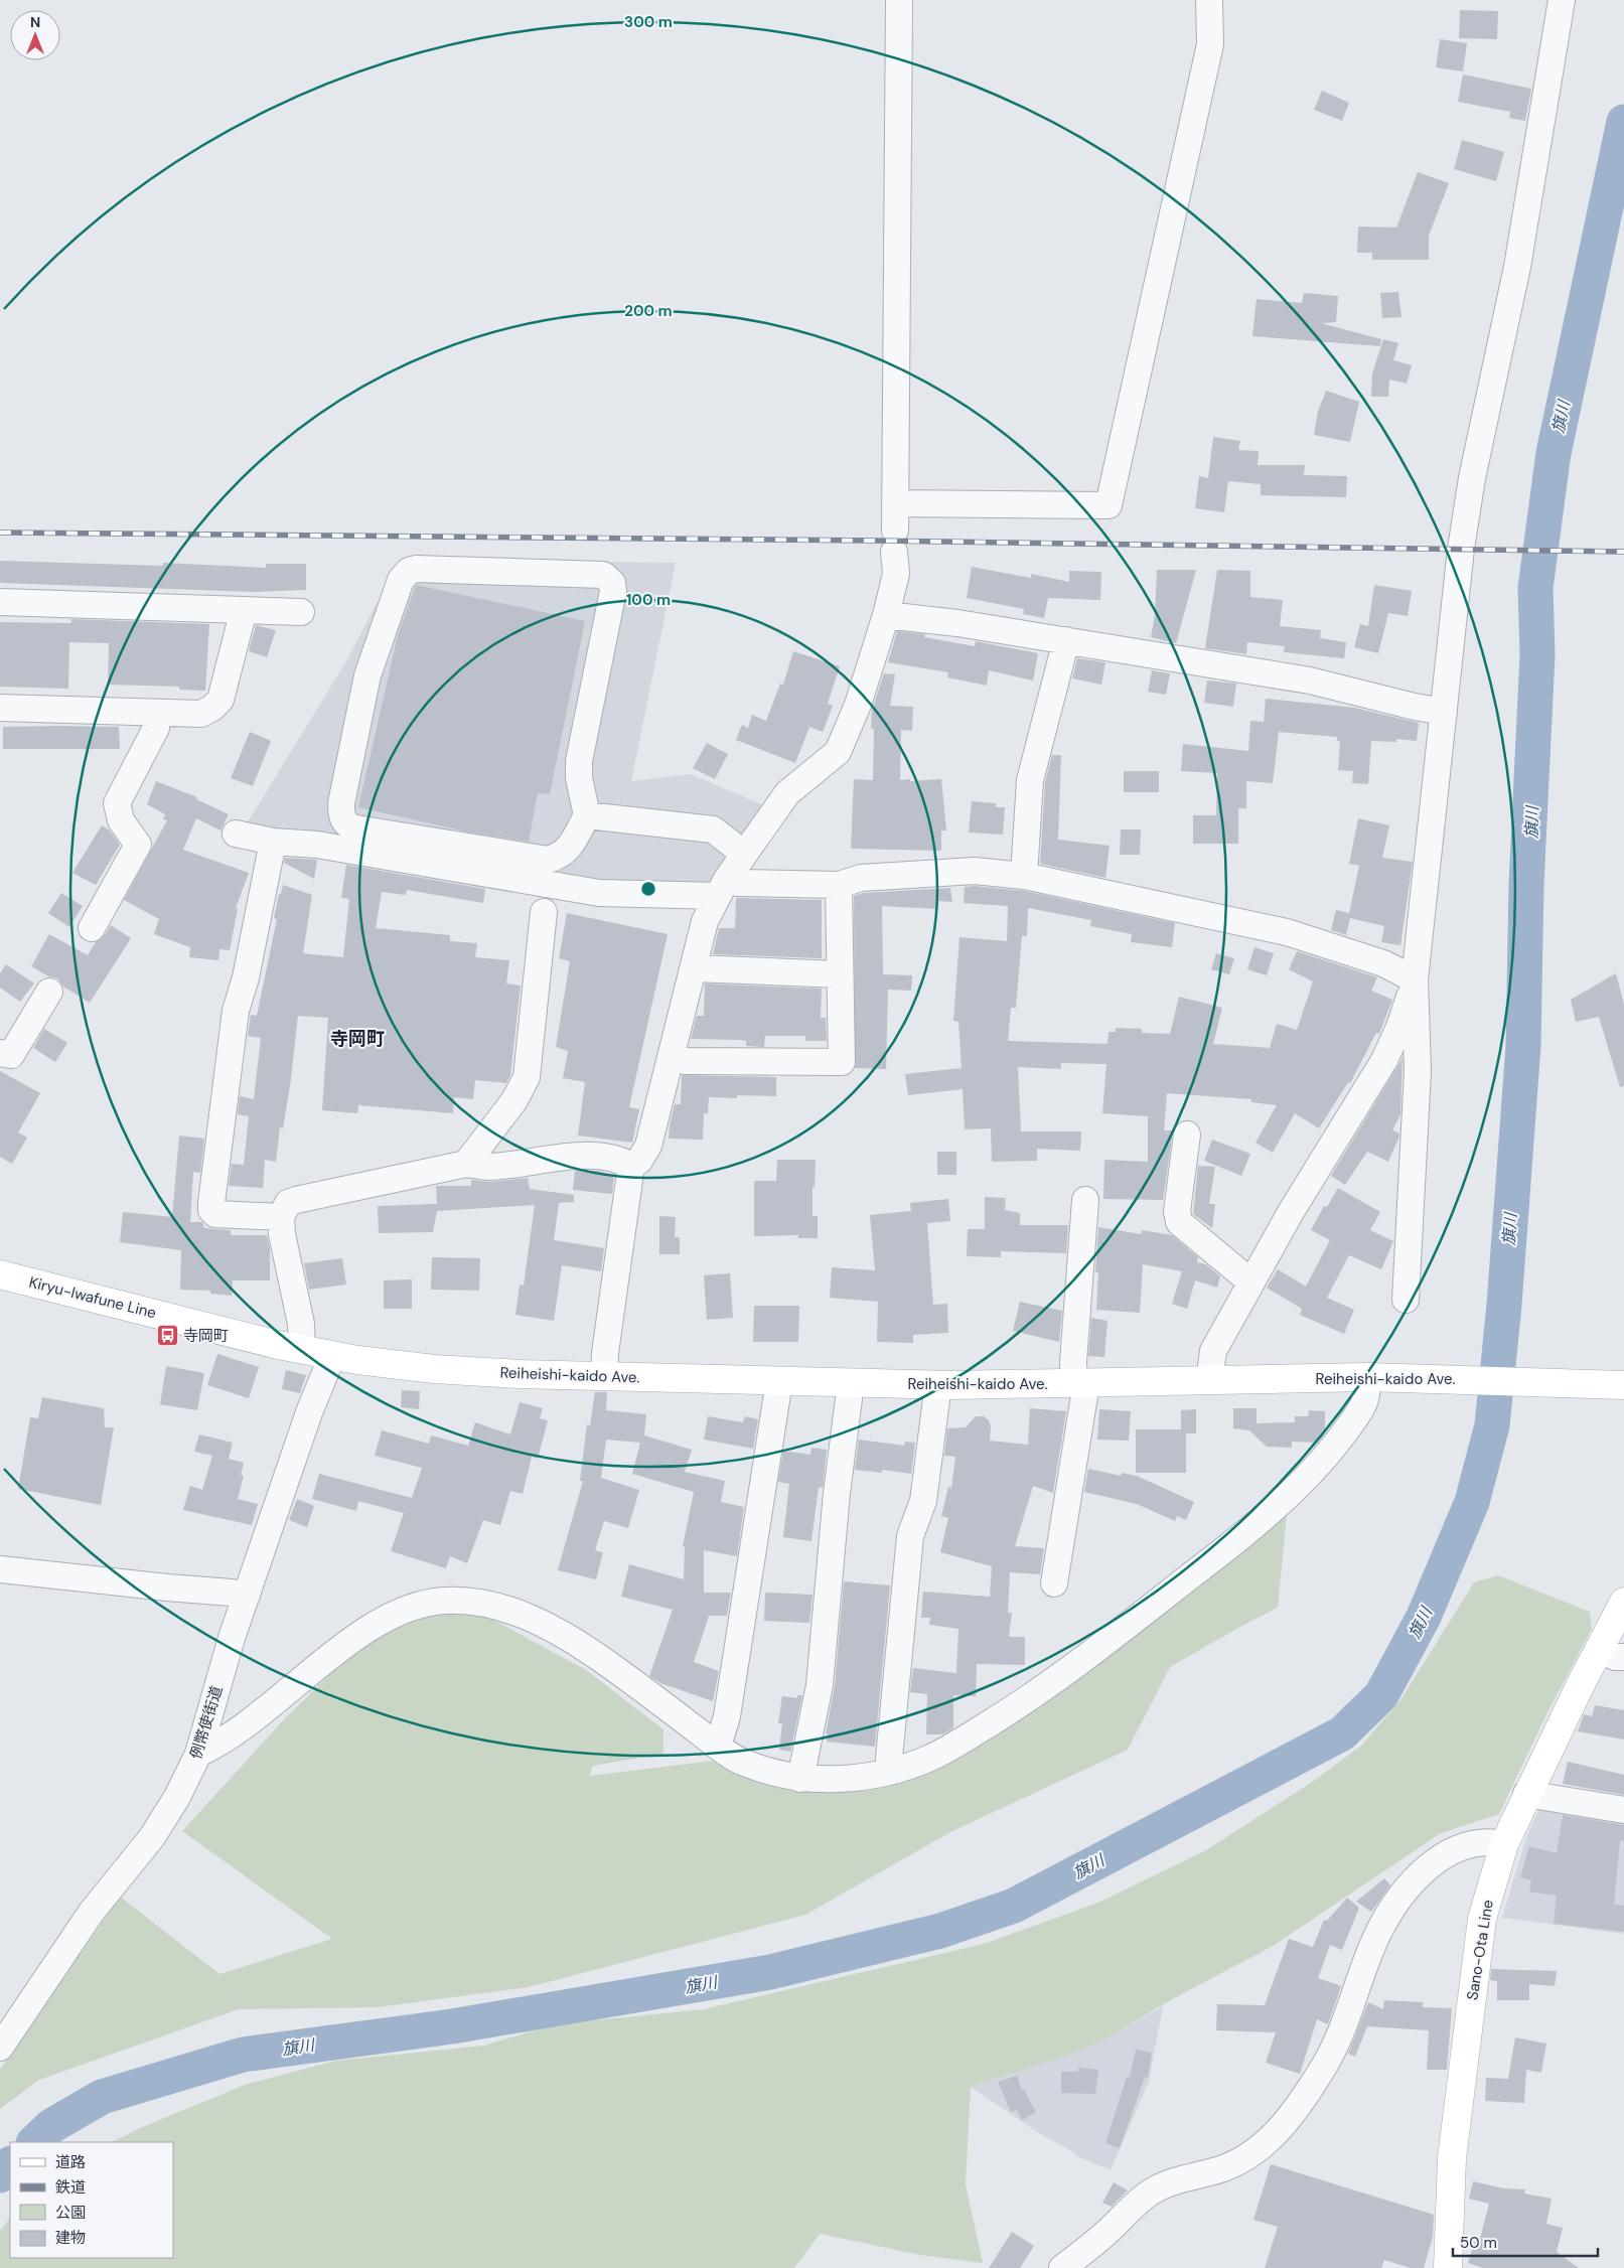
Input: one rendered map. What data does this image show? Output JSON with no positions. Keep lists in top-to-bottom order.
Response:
{
  "streets": {
    "main road": ["Kiryu-Iwafune Line", "Reiheishi-kaido Ave.", "Sano-Ota Line"],
    "street": ["例幣使街道"]
  },
  "crossings": [
    ["Kiryu-Iwafune Line", "Reiheishi-kaido Ave."],
    ["Kiryu-Iwafune Line", "例幣使街道"],
    ["Reiheishi-kaido Ave.", "例幣使街道"]
  ],
  "districts": ["寺岡町"],
  "water": ["旗川"],
  "places": {
    "bus stop": ["寺岡町"]
  },
  "legend": [
    "道路",
    "鉄道",
    "公園",
    "建物"
  ],
  "scale_bar": "50 m",
  "north": "top",
  "rings": ["300 m", "200 m", "100 m"]
}
